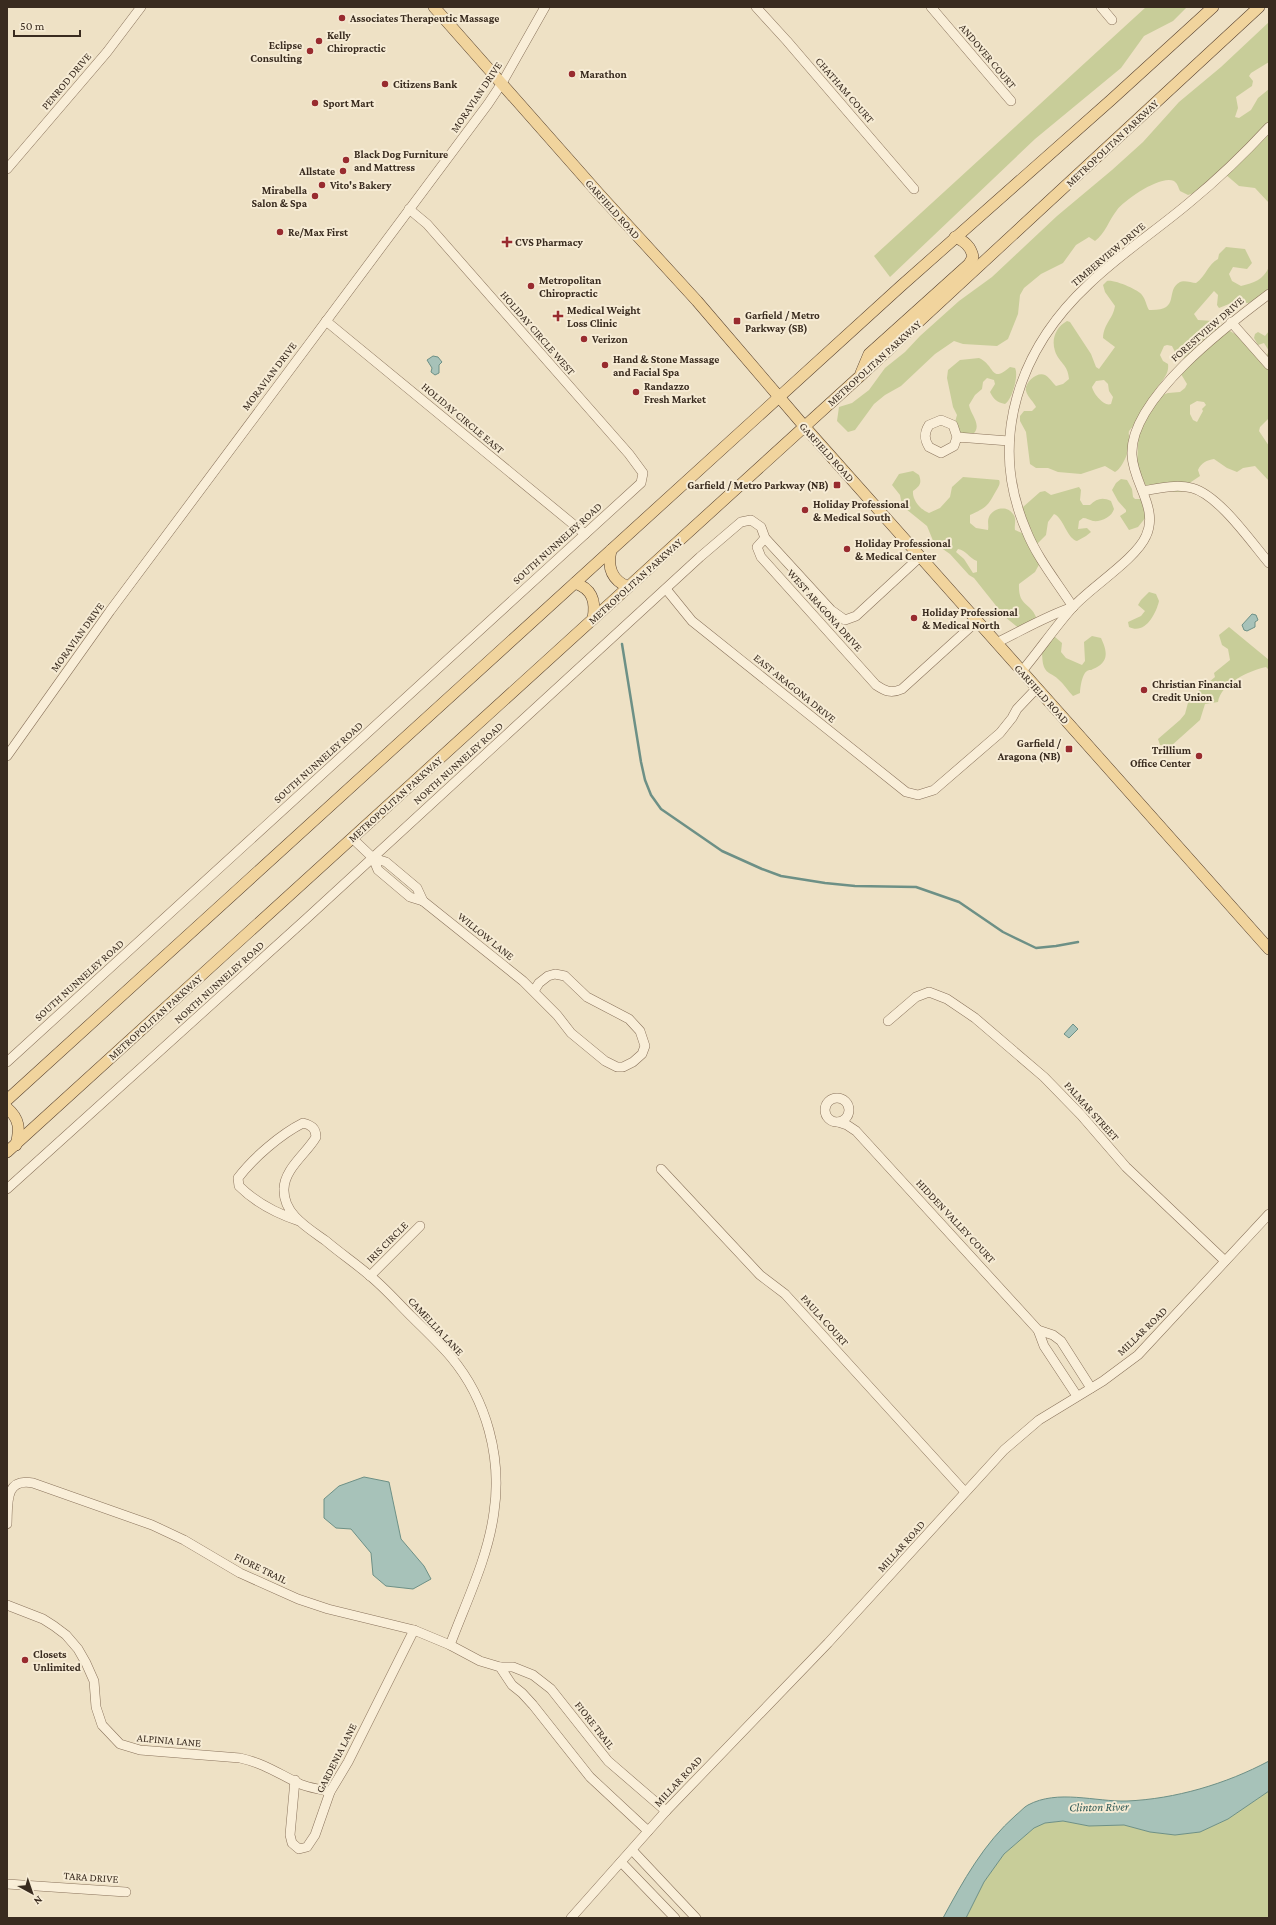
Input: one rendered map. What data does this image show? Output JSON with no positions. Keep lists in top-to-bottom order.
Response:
{
  "streets": {
    "main road": ["METROPOLITAN PARKWAY", "GARFIELD ROAD"],
    "street": [
      "ANDOVER COURT",
      "PENROD DRIVE",
      "CHATHAM COURT",
      "MORAVIAN DRIVE",
      "TIMBERVIEW DRIVE",
      "FORESTVIEW DRIVE",
      "HOLIDAY CIRCLE WEST",
      "HOLIDAY CIRCLE EAST",
      "SOUTH NUNNELEY ROAD",
      "WEST ARAGONA DRIVE",
      "EAST ARAGONA DRIVE",
      "NORTH NUNNELEY ROAD",
      "WILLOW LANE",
      "PALMAR STREET",
      "HIDDEN VALLEY COURT",
      "IRIS CIRCLE",
      "PAULA COURT",
      "CAMELLIA LANE",
      "MILLAR ROAD",
      "FIORE TRAIL",
      "ALPINIA LANE",
      "GARDENIA LANE",
      "TARA DRIVE"
    ]
  },
  "crossings": [
    ["MORAVIAN DRIVE", "GARFIELD ROAD"],
    ["MORAVIAN DRIVE", "HOLIDAY CIRCLE WEST"],
    ["MORAVIAN DRIVE", "HOLIDAY CIRCLE EAST"],
    ["METROPOLITAN PARKWAY", "GARFIELD ROAD"],
    ["METROPOLITAN PARKWAY", "WILLOW LANE"],
    ["GARFIELD ROAD", "FORESTVIEW DRIVE"],
    ["GARFIELD ROAD", "WEST ARAGONA DRIVE"],
    ["GARFIELD ROAD", "EAST ARAGONA DRIVE"],
    ["GARFIELD ROAD", "NORTH NUNNELEY ROAD"],
    ["TIMBERVIEW DRIVE", "FORESTVIEW DRIVE"],
    ["HOLIDAY CIRCLE WEST", "SOUTH NUNNELEY ROAD"],
    ["HOLIDAY CIRCLE EAST", "SOUTH NUNNELEY ROAD"],
    ["WEST ARAGONA DRIVE", "NORTH NUNNELEY ROAD"],
    ["EAST ARAGONA DRIVE", "NORTH NUNNELEY ROAD"],
    ["NORTH NUNNELEY ROAD", "WILLOW LANE"],
    ["PALMAR STREET", "MILLAR ROAD"],
    ["HIDDEN VALLEY COURT", "MILLAR ROAD"],
    ["IRIS CIRCLE", "CAMELLIA LANE"],
    ["PAULA COURT", "MILLAR ROAD"],
    ["CAMELLIA LANE", "FIORE TRAIL"],
    ["MILLAR ROAD", "FIORE TRAIL"],
    ["FIORE TRAIL", "GARDENIA LANE"],
    ["ALPINIA LANE", "GARDENIA LANE"]
  ],
  "water": ["Clinton River"],
  "places": {
    "other": [
      "Associates Therapeutic Massage",
      "Kelly Chiropractic",
      "Eclipse Consulting",
      "Marathon",
      "Citizens Bank",
      "Sport Mart",
      "Black Dog Furniture and Mattress",
      "Allstate",
      "Vito's Bakery",
      "Mirabella Salon & Spa",
      "Re/Max First",
      "Metropolitan Chiropractic",
      "Verizon",
      "Hand & Stone Massage and Facial Spa",
      "Randazzo Fresh Market",
      "Holiday Professional & Medical South",
      "Holiday Professional & Medical Center",
      "Holiday Professional & Medical North",
      "Christian Financial Credit Union",
      "Trillium Office Center",
      "Closets Unlimited"
    ],
    "health": ["CVS Pharmacy", "Medical Weight Loss Clinic"],
    "transit": ["Garfield / Metro Parkway (SB)", "Garfield / Metro Parkway (NB)", "Garfield / Aragona (NB)"]
  },
  "scale_bar": "50 m",
  "north": "bottom right"
}
